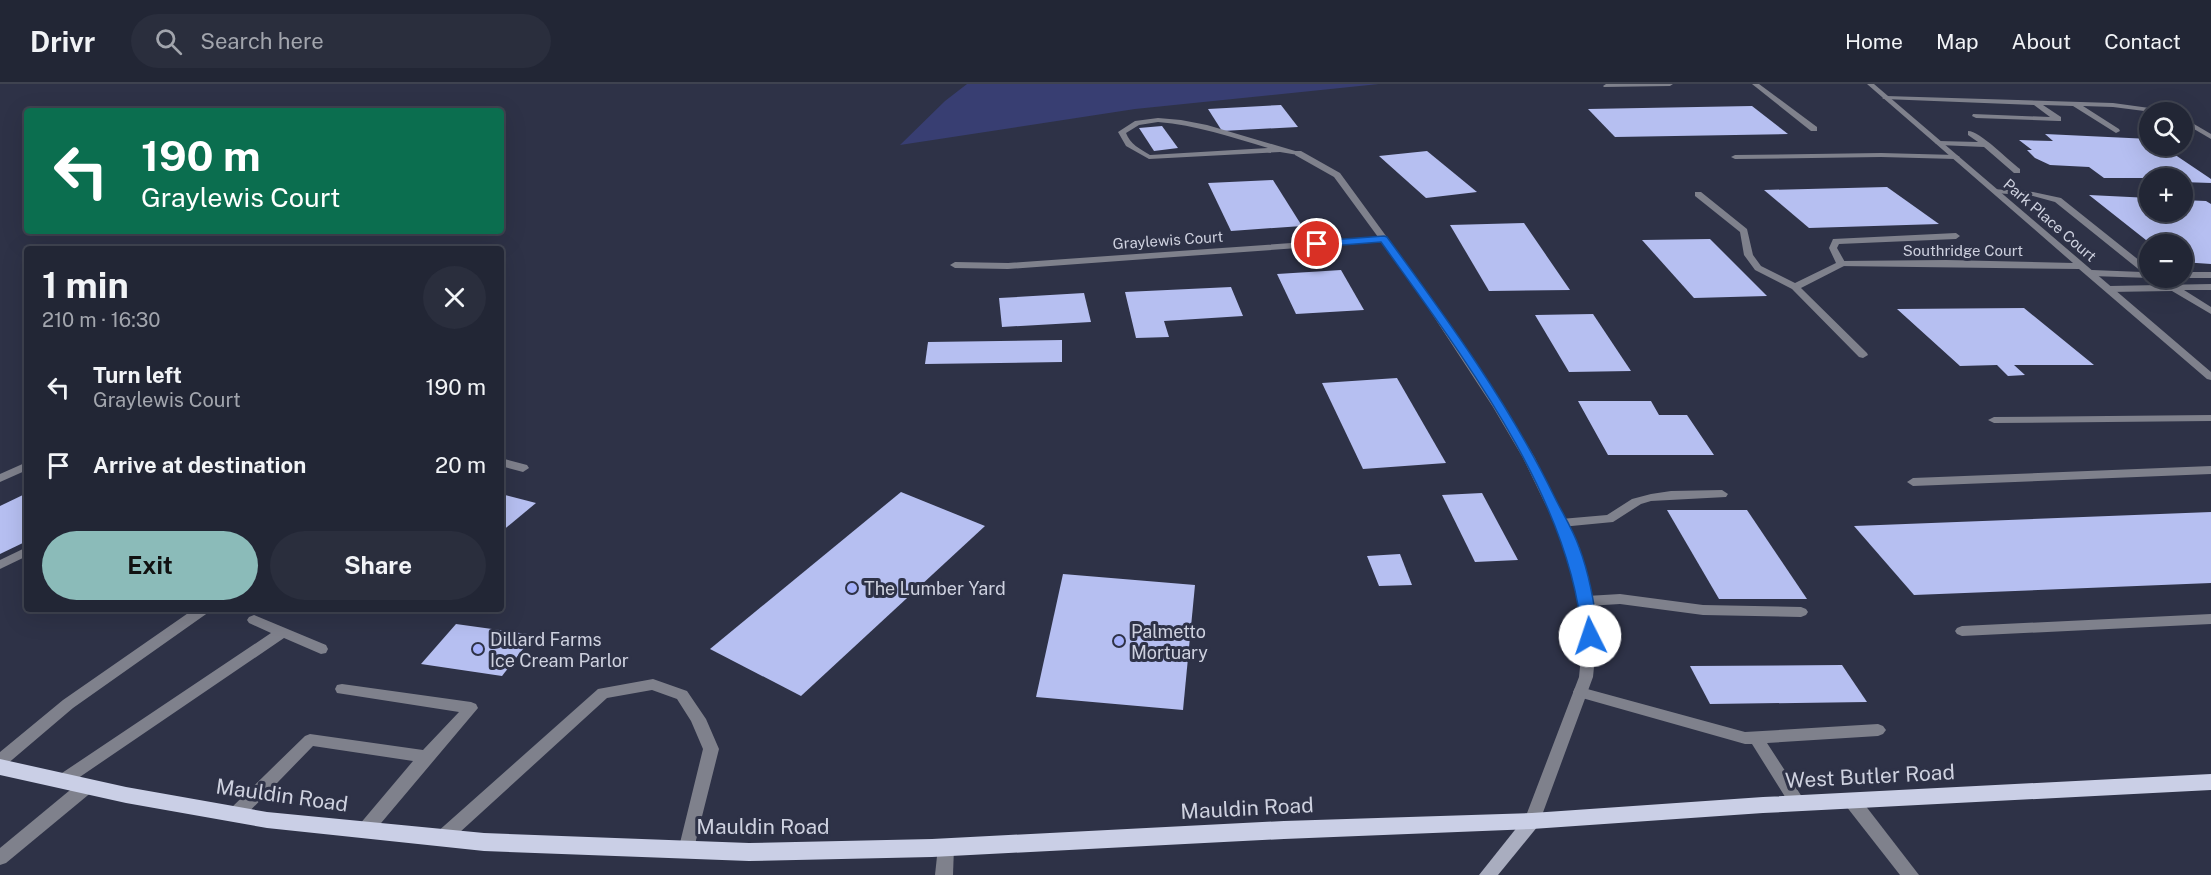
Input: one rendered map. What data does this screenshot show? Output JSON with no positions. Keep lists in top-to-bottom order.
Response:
{
  "streets": {
    "main road": ["West Butler Road", "Mauldin Road"],
    "street": ["Park Place Court", "Graylewis Court", "Southridge Court"]
  },
  "crossings": [
    ["Park Place Court", "Southridge Court"],
    ["West Butler Road", "Mauldin Road"]
  ],
  "places": ["The Lumber Yard", "Palmetto Mortuary", "Dillard Farms Ice Cream Parlor"],
  "page": {
    "header": "Drivr",
    "search": "Search here",
    "nav": [
      "Home",
      "Map",
      "About",
      "Contact"
    ],
    "map_buttons": ["+", "−"],
    "turn": ["190 m", "Graylewis Court"],
    "heading": ["1 min", "210 m · 16:30"],
    "list": [
      {
        "name": "Turn left",
        "note": "Graylewis Court",
        "value": "190 m"
      },
      {
        "name": "Arrive at destination",
        "value": "20 m"
      }
    ],
    "buttons": ["Exit", "Share"]
  }
}
